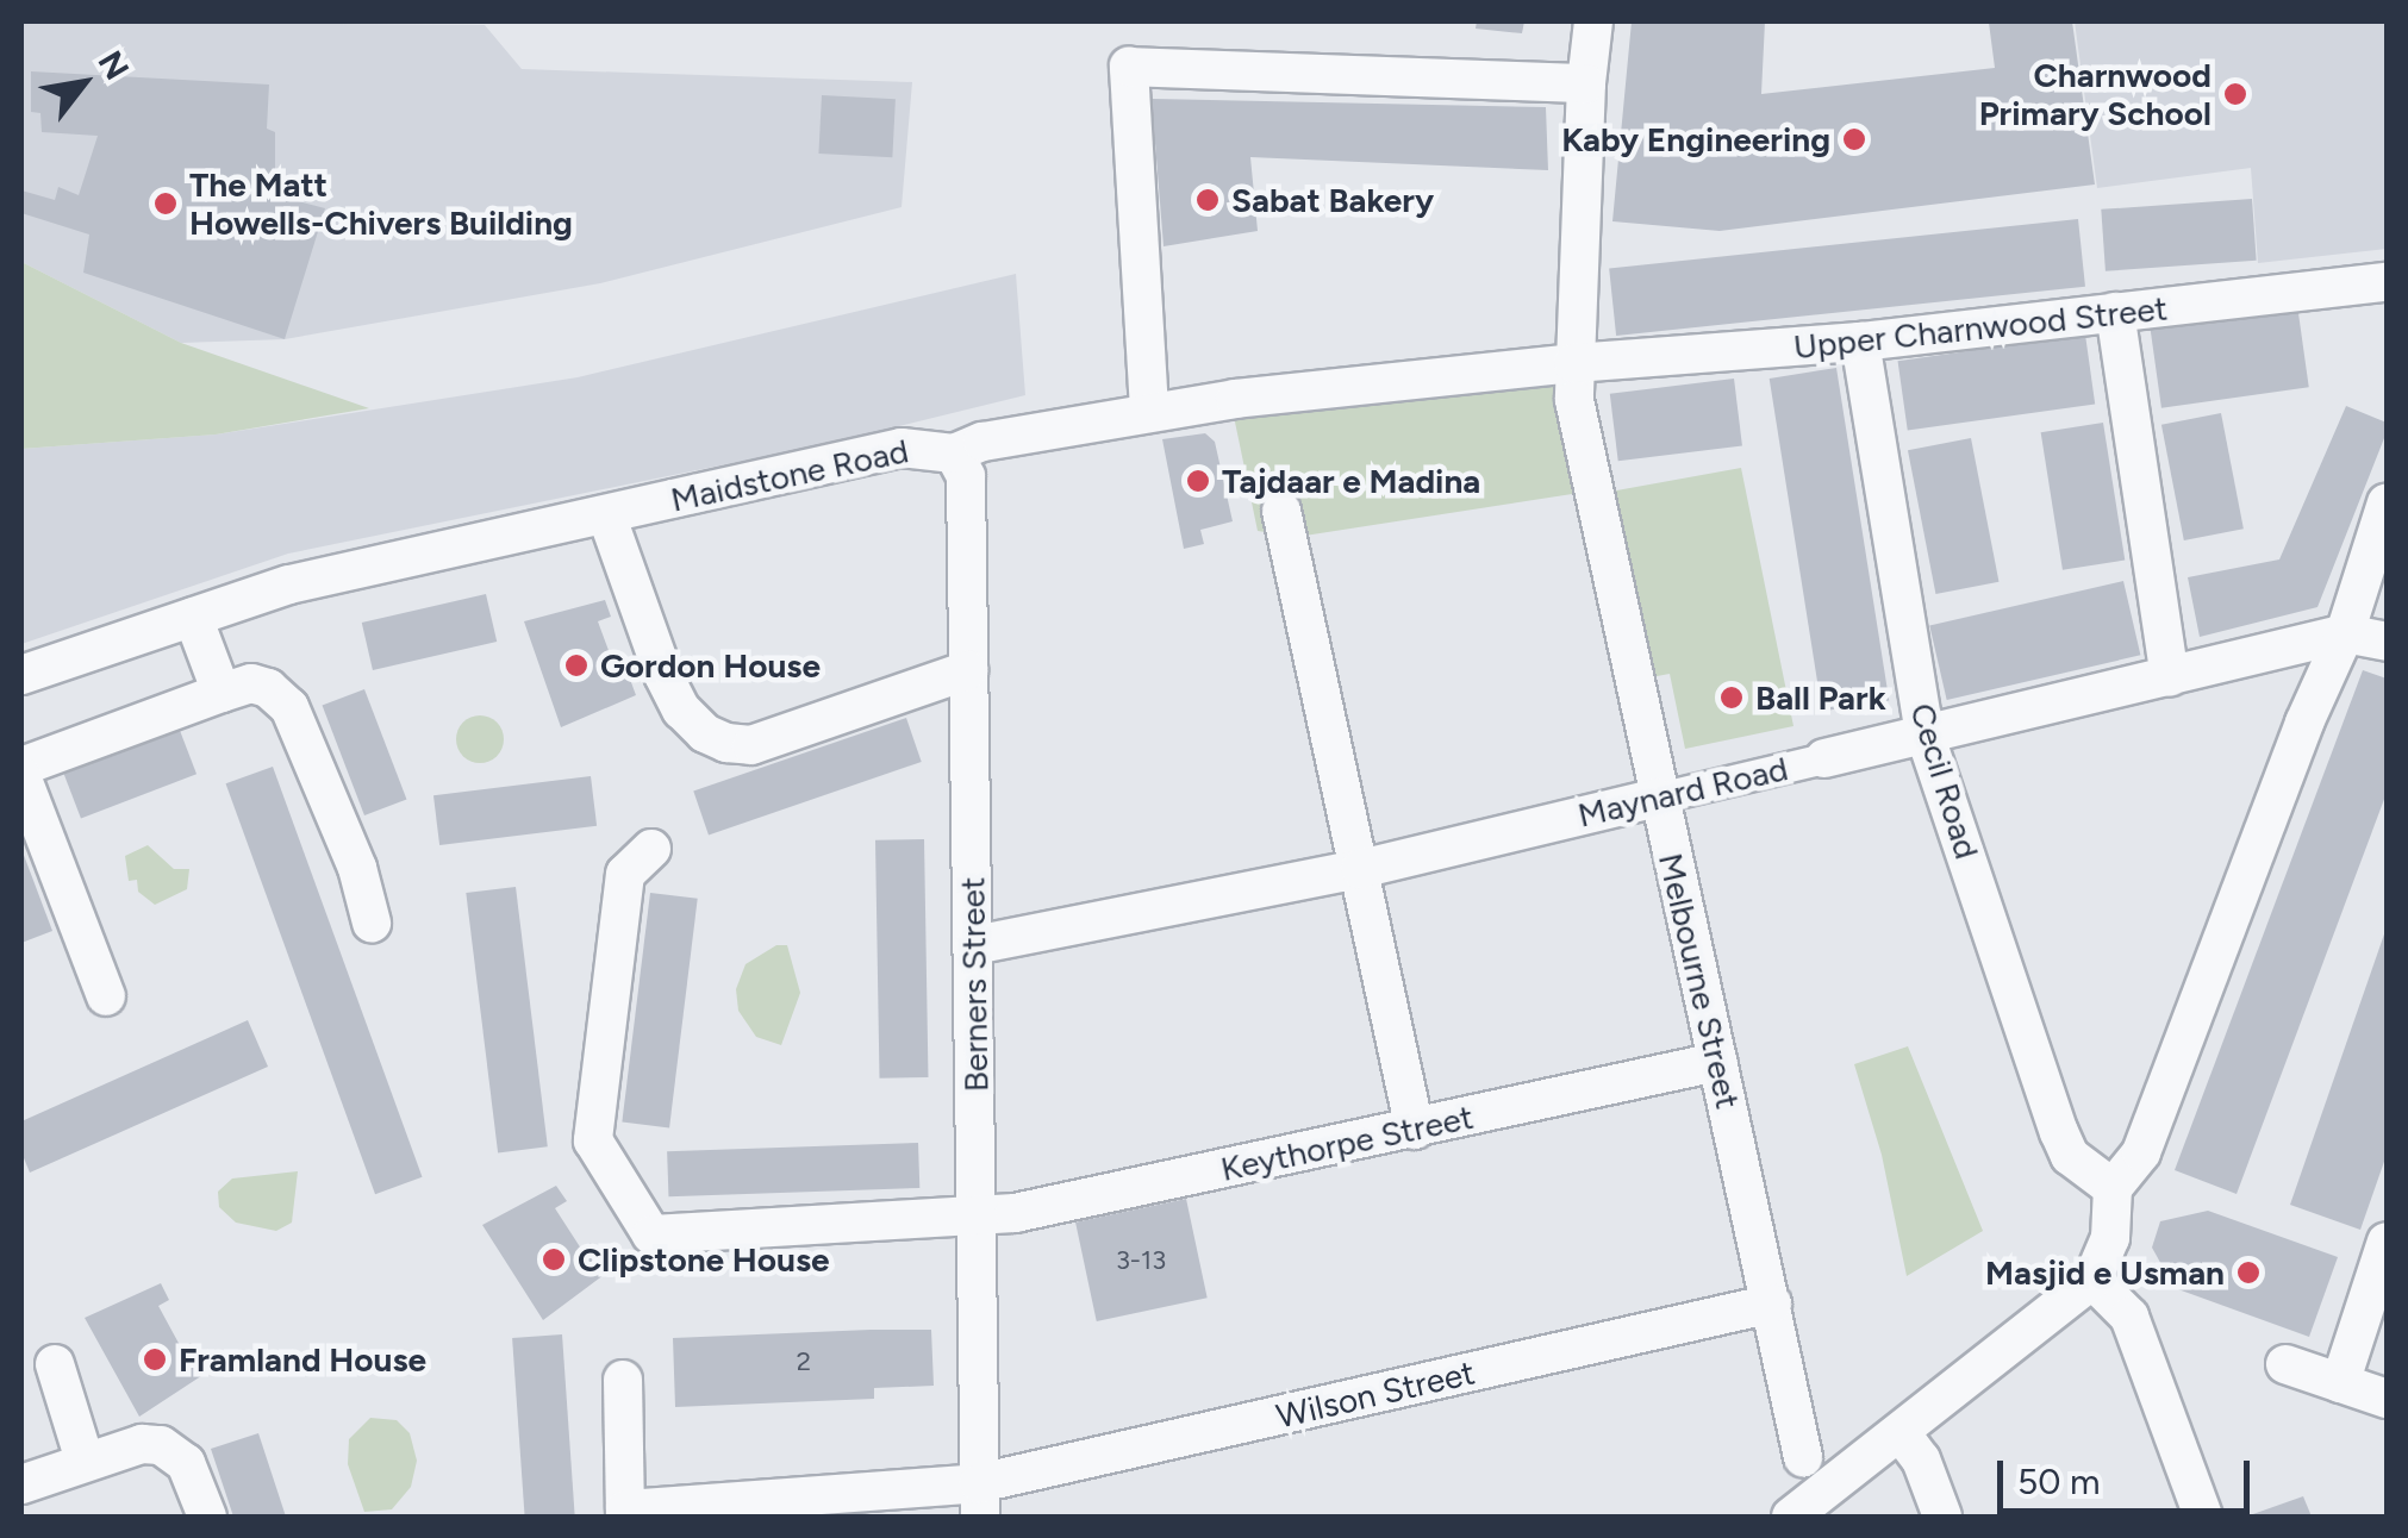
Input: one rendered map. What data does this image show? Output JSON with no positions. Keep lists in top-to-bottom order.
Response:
{
  "streets": {
    "street": [
      "Upper Charnwood Street",
      "Maidstone Road",
      "Cecil Road",
      "Maynard Road",
      "Melbourne Street",
      "Berners Street",
      "Keythorpe Street",
      "Wilson Street"
    ]
  },
  "crossings": [
    ["Upper Charnwood Street", "Maidstone Road"],
    ["Upper Charnwood Street", "Cecil Road"],
    ["Upper Charnwood Street", "Melbourne Street"],
    ["Maidstone Road", "Melbourne Street"],
    ["Maidstone Road", "Berners Street"],
    ["Cecil Road", "Maynard Road"],
    ["Maynard Road", "Melbourne Street"],
    ["Maynard Road", "Berners Street"],
    ["Melbourne Street", "Keythorpe Street"],
    ["Melbourne Street", "Wilson Street"],
    ["Berners Street", "Keythorpe Street"],
    ["Berners Street", "Wilson Street"]
  ],
  "places": [
    "Charnwood Primary School",
    "Kaby Engineering",
    "Sabat Bakery",
    "The Matt Howells-Chivers Building",
    "Tajdaar e Madina",
    "Gordon House",
    "Ball Park",
    "Clipstone House",
    "Masjid e Usman",
    "Framland House"
  ],
  "house_numbers": ["3-13", "2"],
  "scale_bar": "50 m",
  "north": "top right"
}
